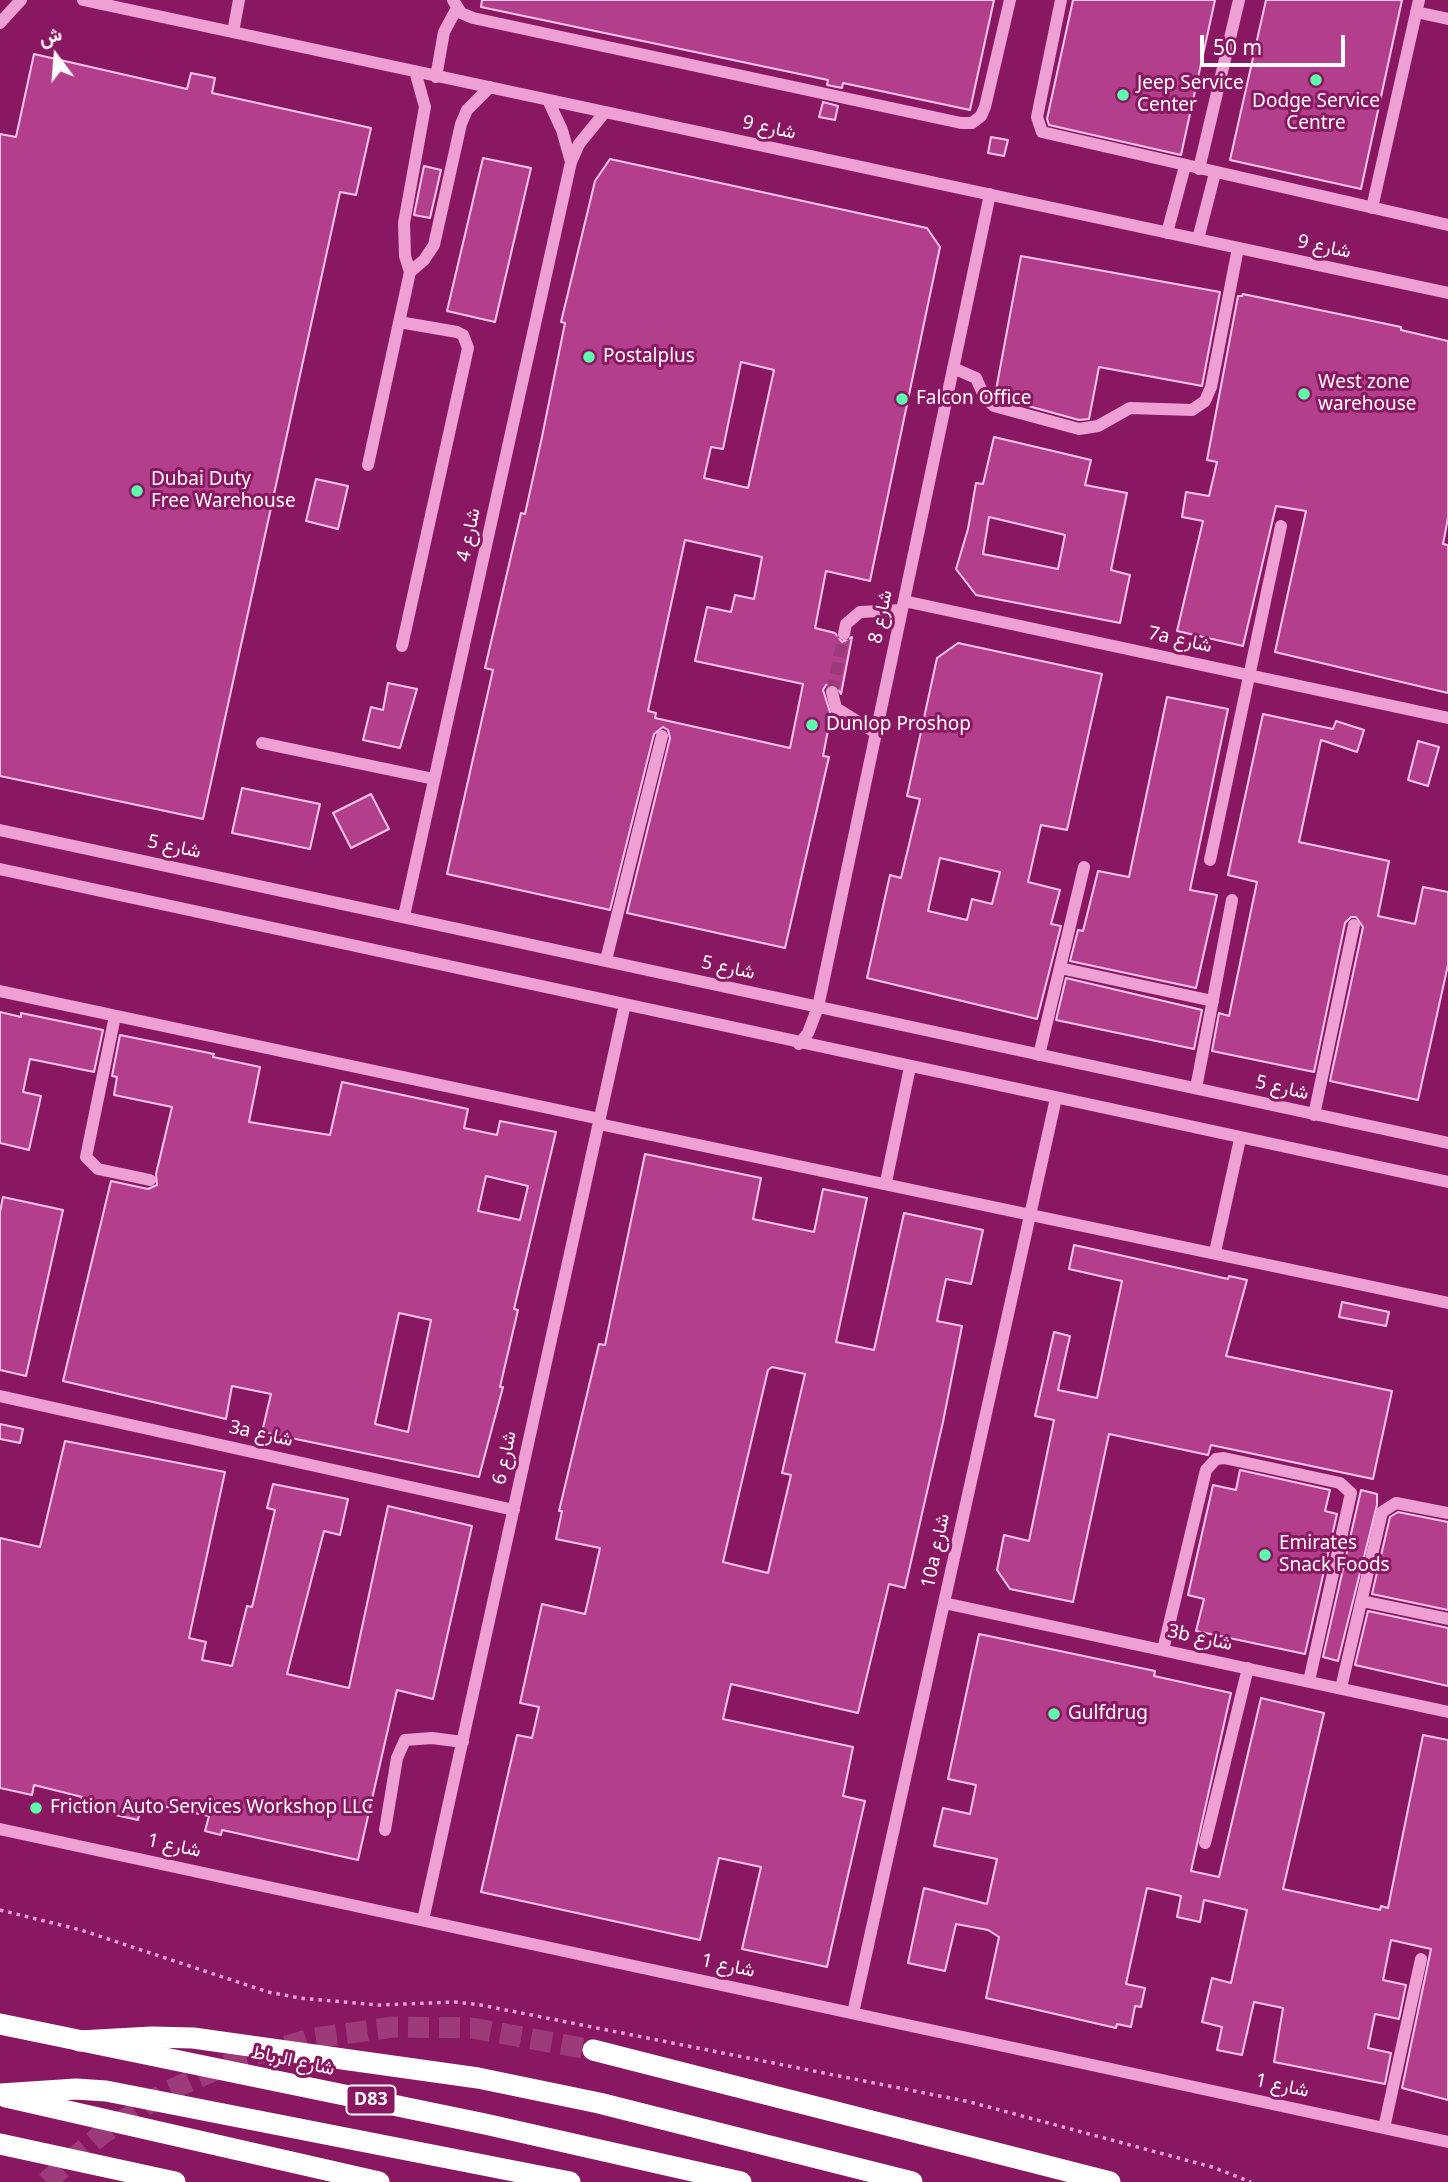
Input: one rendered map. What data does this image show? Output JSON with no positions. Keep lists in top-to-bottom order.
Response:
{
  "streets": {
    "highway": ["شارع الرباط", "D83"],
    "street": [
      "شارع 9",
      "شارع 4",
      "شارع 8",
      "7a شارع",
      "شارع 5",
      "3a شارع",
      "شارع 6",
      "10a شارع",
      "3b شارع",
      "شارع 1"
    ]
  },
  "crossings": [
    ["شارع 9", "شارع 4"],
    ["شارع 9", "شارع 8"],
    ["شارع 4", "شارع 5"],
    ["شارع 8", "7a شارع"],
    ["شارع 8", "شارع 5"],
    ["3a شارع", "شارع 6"],
    ["شارع 6", "شارع 1"],
    ["10a شارع", "3b شارع"],
    ["10a شارع", "شارع 1"]
  ],
  "places": [
    "Dodge Service Centre",
    "Jeep Service Center",
    "Postalplus",
    "West zone warehouse",
    "Falcon Office",
    "Dubai Duty Free Warehouse",
    "Dunlop Proshop",
    "Emirates Snack Foods",
    "Gulfdrug",
    "Friction Auto Services Workshop LLC"
  ],
  "scale_bar": "50 m",
  "north": "top"
}
